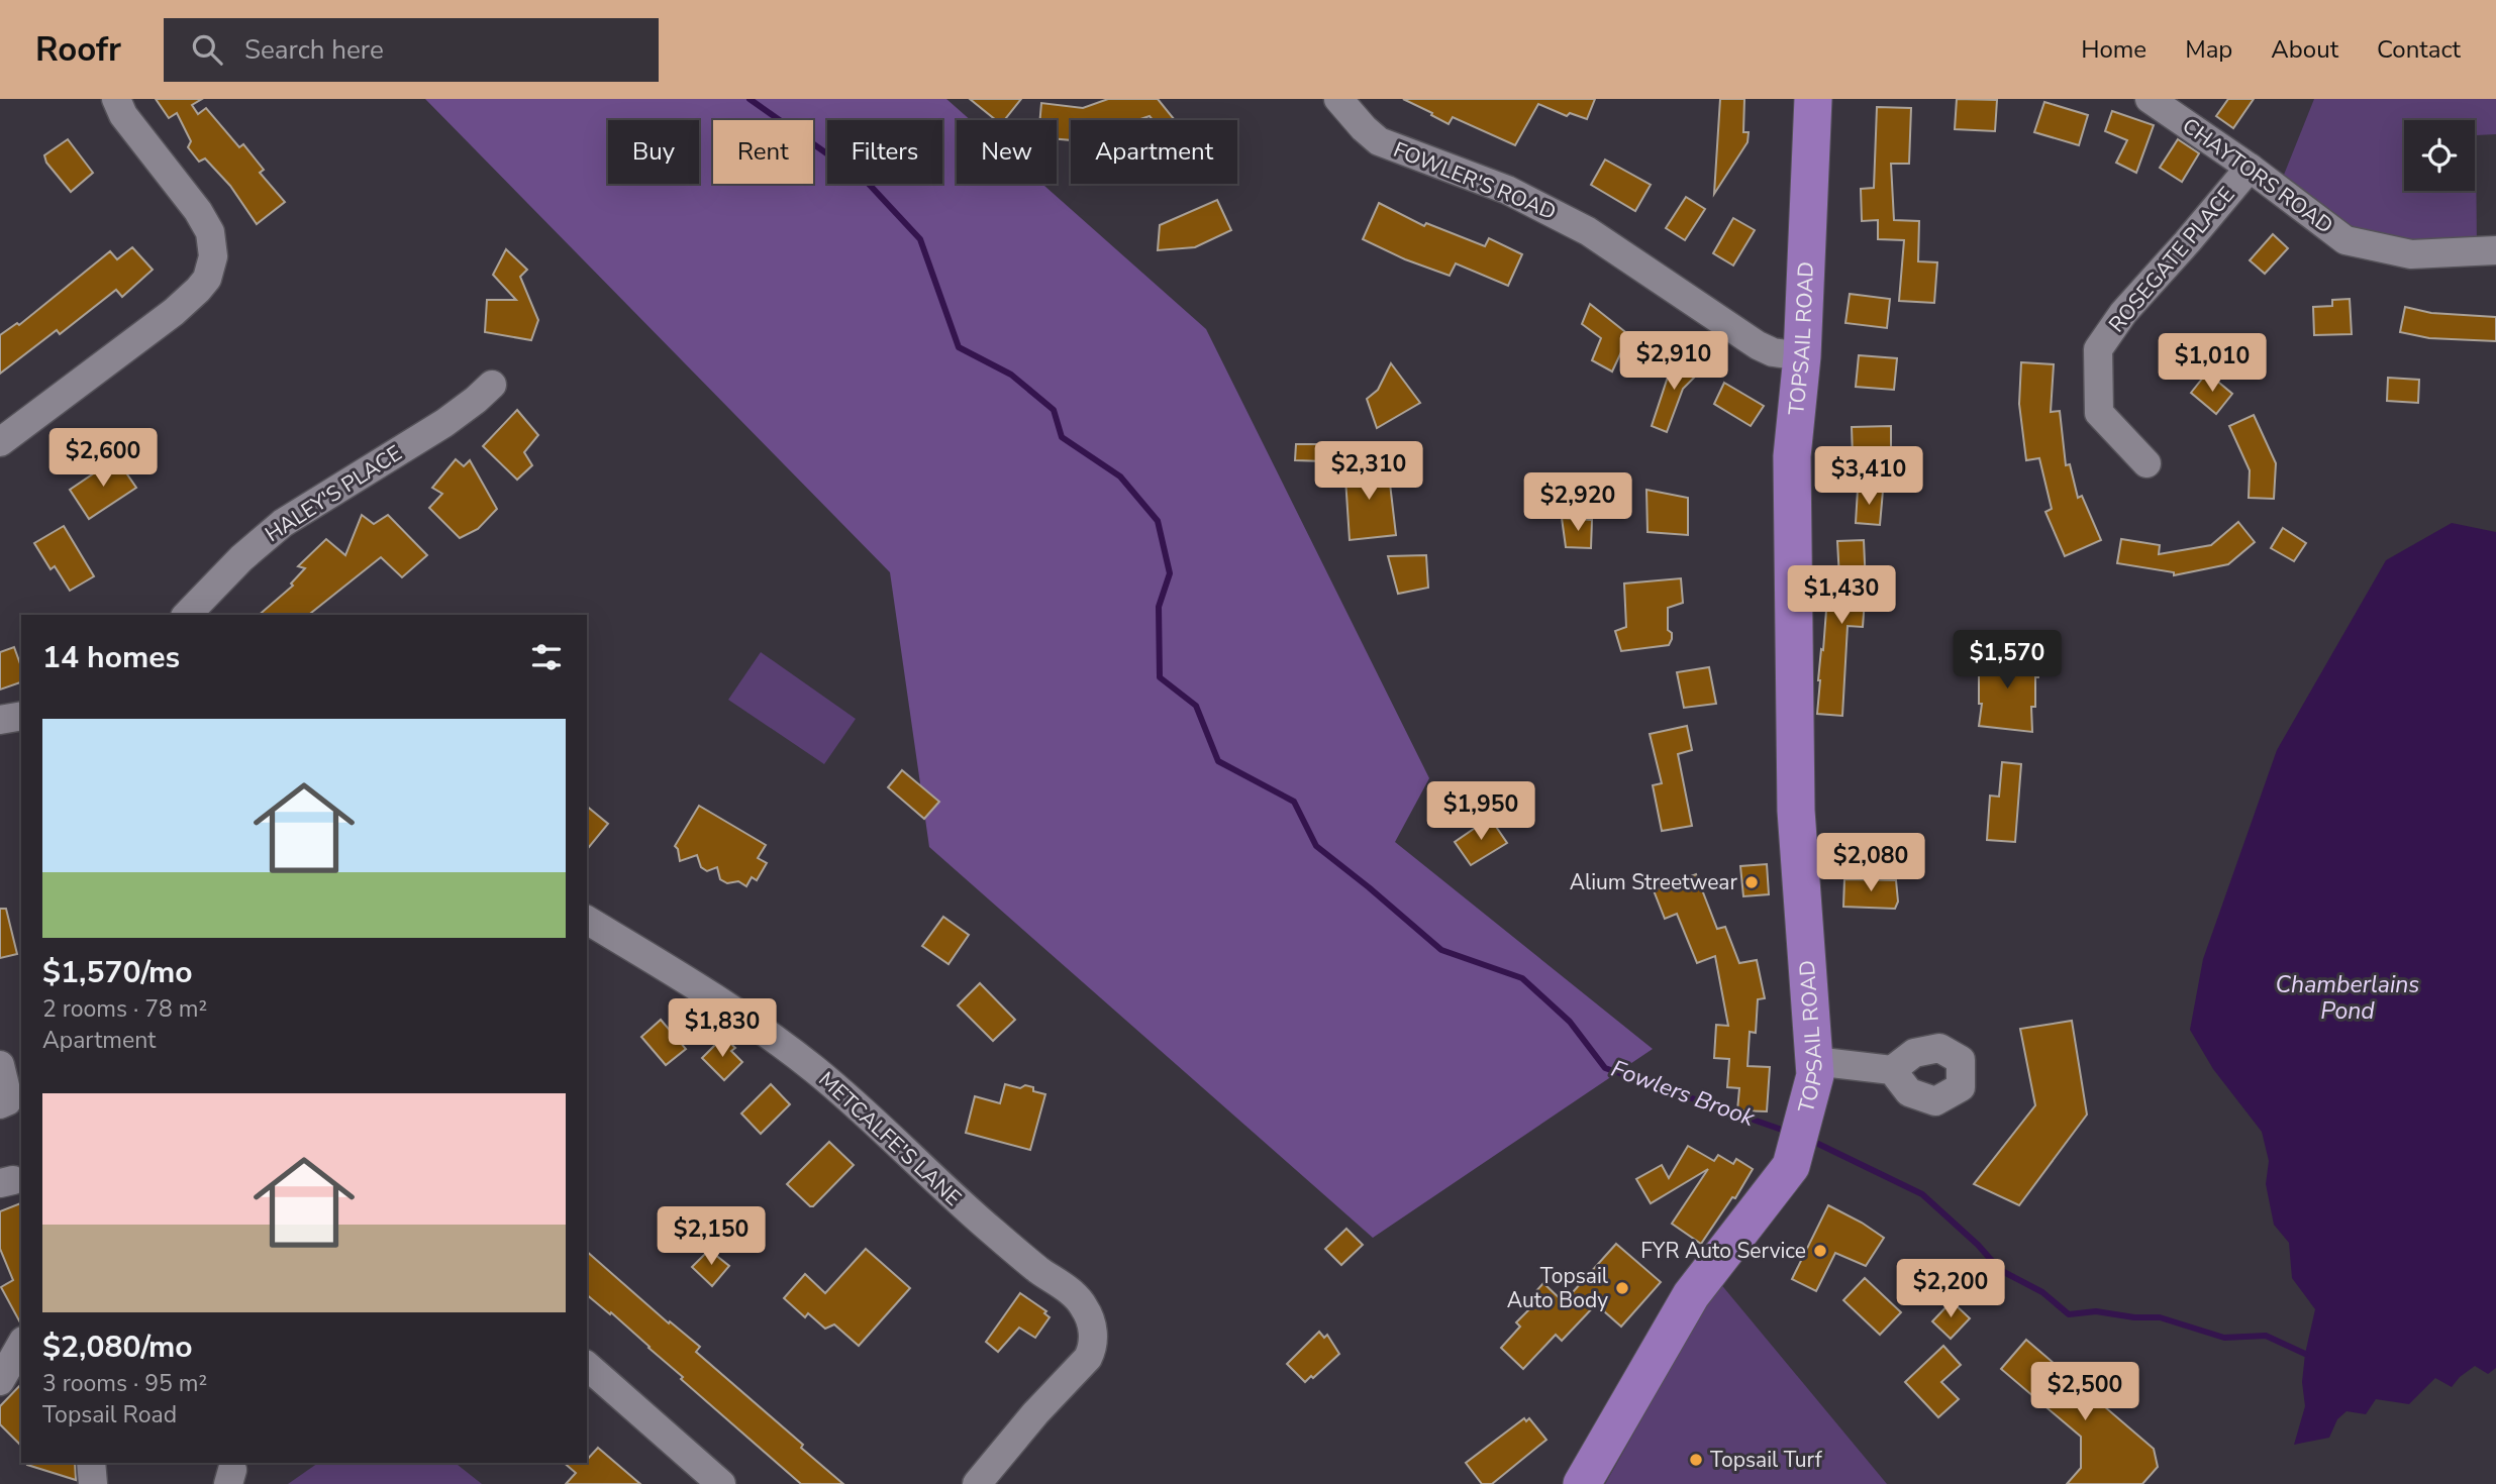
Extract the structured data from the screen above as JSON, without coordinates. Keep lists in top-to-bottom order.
{
  "streets": {
    "main road": ["TOPSAIL ROAD"],
    "street": [
      "CHAYTORS ROAD",
      "FOWLER'S ROAD",
      "ROSEGATE PLACE",
      "HALEY'S PLACE",
      "METCALFE'S LANE"
    ]
  },
  "crossings": [
    ["CHAYTORS ROAD", "ROSEGATE PLACE"],
    ["FOWLER'S ROAD", "TOPSAIL ROAD"]
  ],
  "water": ["Chamberlains Pond", "Fowlers Brook"],
  "places": [
    "Alium Streetwear",
    "FYR Auto Service",
    "Topsail Auto Body",
    "Topsail Turf"
  ],
  "page": {
    "header": "Roofr",
    "search": "Search here",
    "nav": [
      "Home",
      "Map",
      "About",
      "Contact"
    ],
    "chip": [
      "Buy",
      "Rent",
      "Filters",
      "New",
      "Apartment"
    ],
    "price": [
      "$2,910",
      "$1,010",
      "$2,600",
      "$2,310",
      "$3,410",
      "$2,920",
      "$1,430",
      "$1,570",
      "$1,950",
      "$2,080",
      "$1,830",
      "$2,150",
      "$2,200",
      "$2,500"
    ],
    "heading": "14 homes",
    "list": [
      {
        "name": "$1,570/mo",
        "note": "2 rooms · 78 m² · Apartment"
      },
      {
        "name": "$2,080/mo",
        "note": "3 rooms · 95 m² · Topsail Road"
      }
    ]
  }
}
